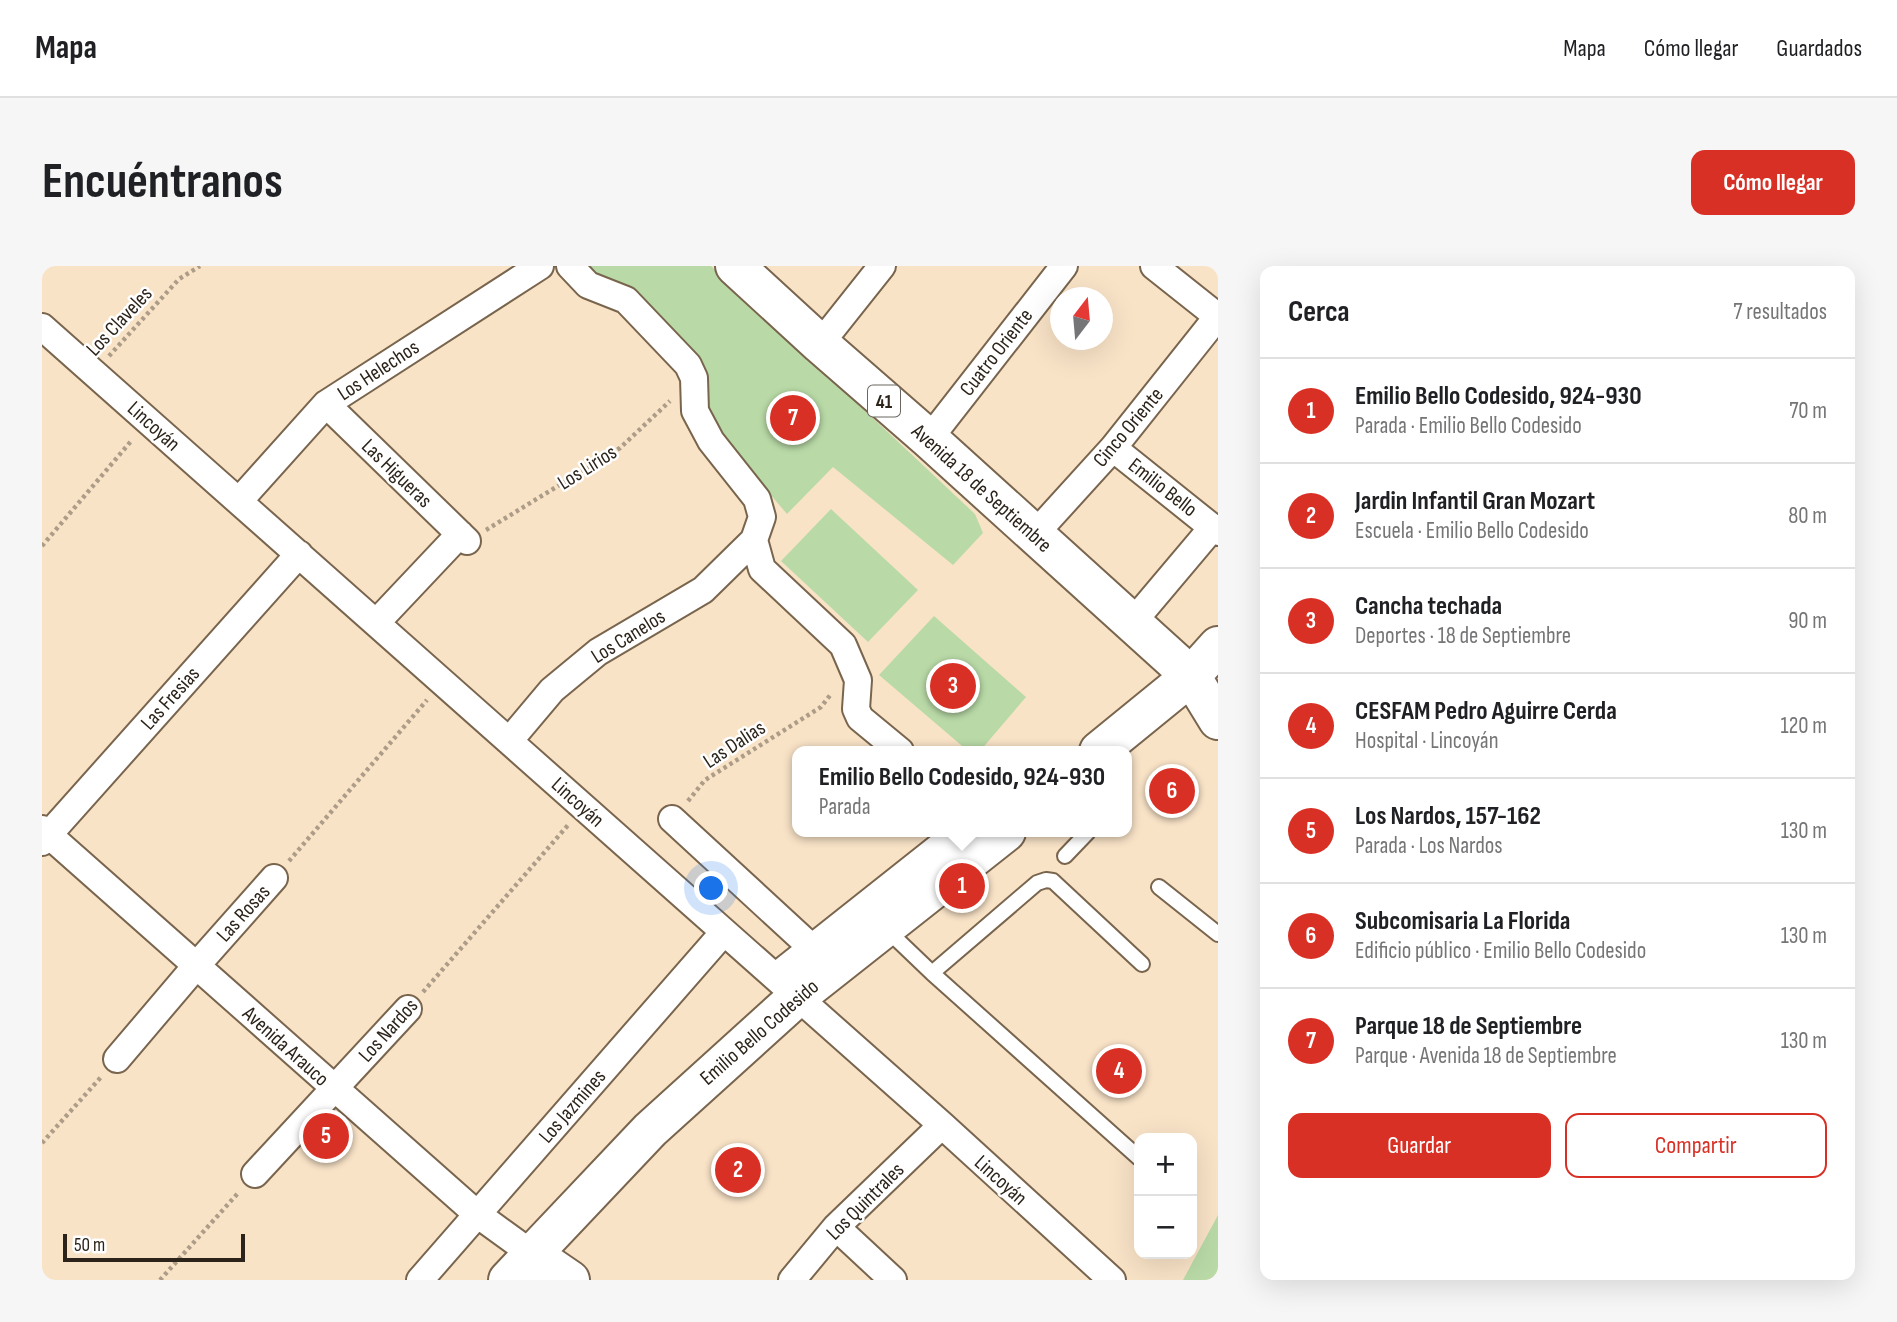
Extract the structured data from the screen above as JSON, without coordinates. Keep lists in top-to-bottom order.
{
  "streets": {
    "street": [
      "Cuatro Oriente",
      "Los Helechos",
      "41",
      "Lincoyán",
      "Cinco Oriente",
      "Las Higueras",
      "Emilio Bello",
      "Avenida 18 de Septiembre",
      "Los Canelos",
      "Las Fresias",
      "Las Rosas",
      "Los Nardos",
      "Emilio Bello Codesido",
      "Avenida Arauco",
      "Los Jazmines",
      "Los Quintrales"
    ],
    "path": ["Los Claveles", "Los Lirios", "Las Dalias"]
  },
  "crossings": [
    ["Los Claveles", "Lincoyán"],
    ["Cuatro Oriente", "Avenida 18 de Septiembre"],
    ["Los Helechos", "Lincoyán"],
    ["Los Helechos", "Las Higueras"],
    ["Lincoyán", "Los Canelos"],
    ["Lincoyán", "Las Fresias"],
    ["Lincoyán", "Las Rosas"],
    ["Lincoyán", "Los Nardos"],
    ["Lincoyán", "Emilio Bello Codesido"],
    ["Lincoyán", "Los Jazmines"],
    ["Lincoyán", "Los Quintrales"],
    ["Cinco Oriente", "Emilio Bello"],
    ["Cinco Oriente", "Avenida 18 de Septiembre"],
    ["Los Lirios", "Las Higueras"],
    ["Emilio Bello", "Avenida 18 de Septiembre"],
    ["Las Fresias", "Avenida Arauco"],
    ["Las Rosas", "Avenida Arauco"],
    ["Los Nardos", "Avenida Arauco"],
    ["Emilio Bello Codesido", "Avenida Arauco"],
    ["Avenida Arauco", "Los Jazmines"]
  ],
  "scale_bar": "50 m",
  "north": "top",
  "page": {
    "header": "Mapa",
    "nav": ["Mapa", "Cómo llegar", "Guardados"],
    "buttons": [
      "Cómo llegar",
      ["Guardar", "Compartir"]
    ],
    "title": "Encuéntranos",
    "heading": ["Cerca", "7 resultados"],
    "list": [
      {
        "mark": "1",
        "name": "Emilio Bello Codesido, 924-930",
        "note": "Parada · Emilio Bello Codesido",
        "value": "70 m"
      },
      {
        "mark": "2",
        "name": "Jardin Infantil Gran Mozart",
        "note": "Escuela · Emilio Bello Codesido",
        "value": "80 m"
      },
      {
        "mark": "3",
        "name": "Cancha techada",
        "note": "Deportes · 18 de Septiembre",
        "value": "90 m"
      },
      {
        "mark": "4",
        "name": "CESFAM Pedro Aguirre Cerda",
        "note": "Hospital · Lincoyán",
        "value": "120 m"
      },
      {
        "mark": "5",
        "name": "Los Nardos, 157-162",
        "note": "Parada · Los Nardos",
        "value": "130 m"
      },
      {
        "mark": "6",
        "name": "Subcomisaria La Florida",
        "note": "Edificio público · Emilio Bello Codesido",
        "value": "130 m"
      },
      {
        "mark": "7",
        "name": "Parque 18 de Septiembre",
        "note": "Parque · Avenida 18 de Septiembre",
        "value": "130 m"
      }
    ],
    "pins": [
      "7",
      "3",
      "6",
      "1",
      "4",
      "5",
      "2"
    ],
    "popup": ["Emilio Bello Codesido, 924-930", "Parada"],
    "map_buttons": ["+", "−"],
    "scale": "50 m"
  }
}
